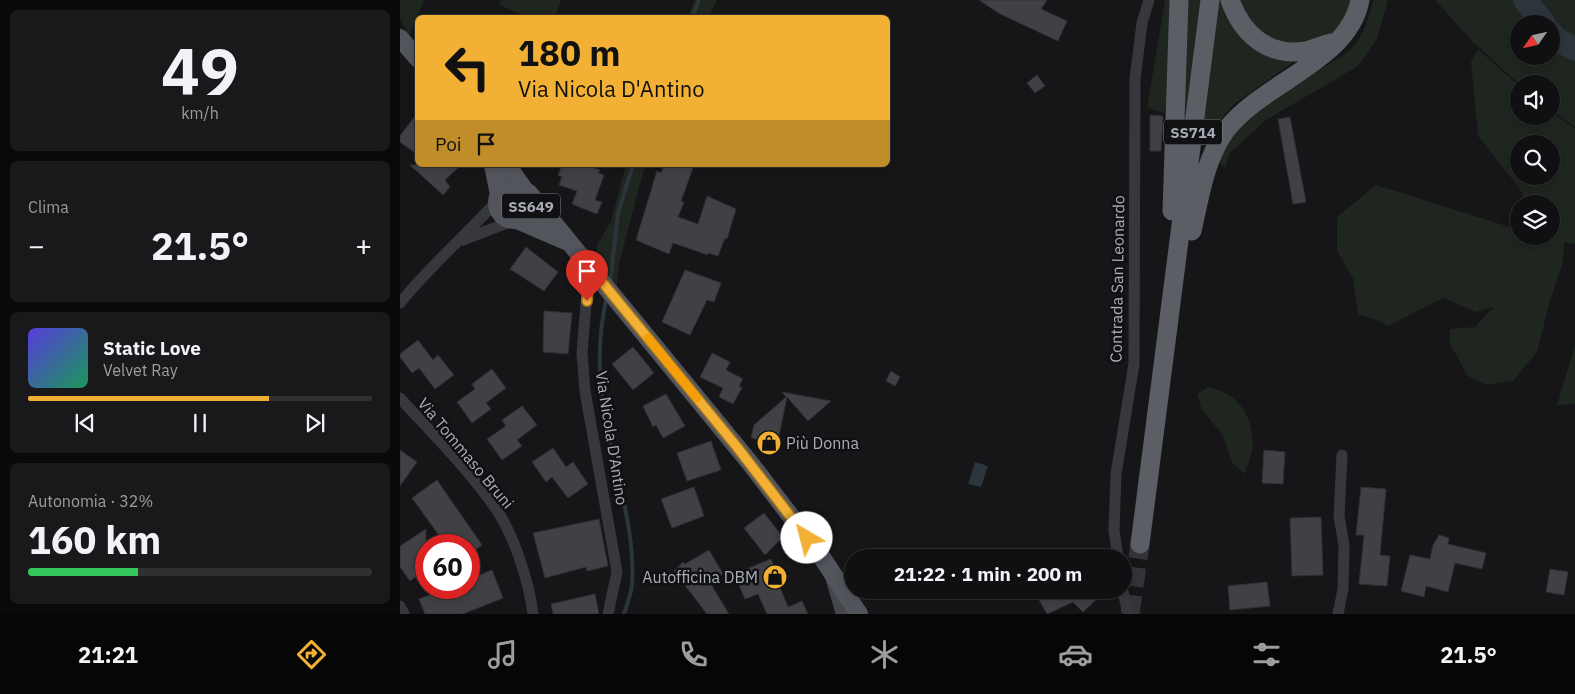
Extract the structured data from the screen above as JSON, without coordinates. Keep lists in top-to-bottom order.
{
  "streets": {
    "highway": ["SS714"],
    "main road": ["SS649"],
    "street": ["Contrada San Leonardo", "Via Nicola D'Antino", "Via Tommaso Bruni"]
  },
  "crossings": [
    ["SS649", "Via Nicola D'Antino"]
  ],
  "places": {
    "shop": ["Più Donna", "Autofficina DBM"]
  },
  "north": "bottom left",
  "page": {
    "tile": [
      ["49", "km/h"],
      "Clima",
      ["Autonomia · 32%", "160 km"]
    ],
    "turn": ["180 m", "Via Nicola D'Antino"],
    "then": "Poi",
    "heat": ["−", "21.5°", "+"],
    "song": ["Static Love", "Velvet Ray"],
    "limit": "60",
    "trip": "21:22 · 1 min · 200 m",
    "tabs": ["21:21", "21.5°"]
  }
}
